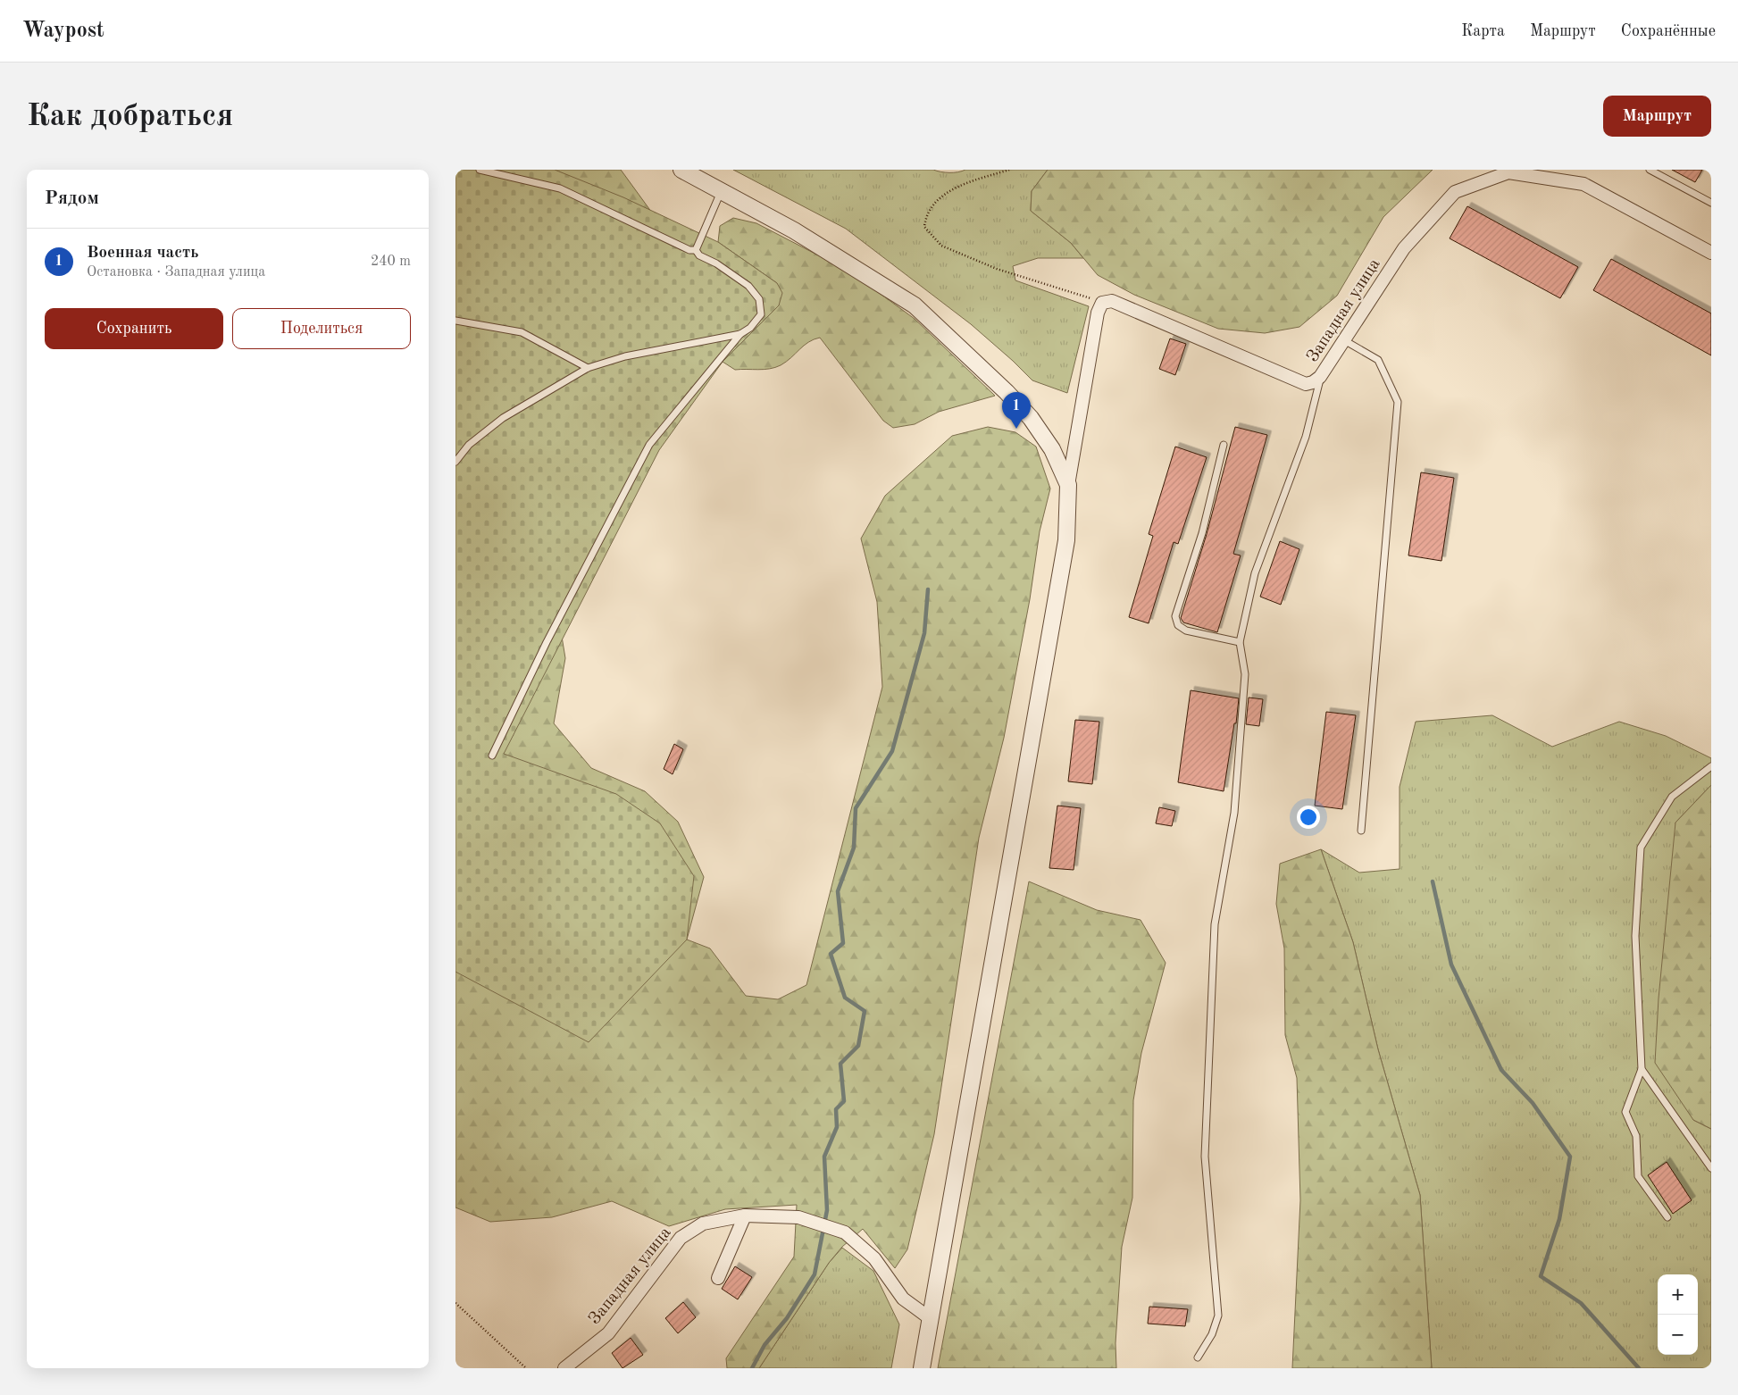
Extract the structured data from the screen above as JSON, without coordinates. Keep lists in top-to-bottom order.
{
  "streets": {
    "street": ["Западная улица"]
  },
  "page": {
    "header": "Waypost",
    "nav": ["Карта", "Маршрут", "Сохранённые"],
    "buttons": [
      "Маршрут",
      ["Сохранить", "Поделиться"]
    ],
    "title": "Как добраться",
    "heading": "Рядом",
    "list": [
      {
        "mark": "1",
        "name": "Военная часть",
        "note": "Остановка · Западная улица",
        "value": "240 m"
      }
    ],
    "pins": "1",
    "map_buttons": ["+", "−"]
  }
}
